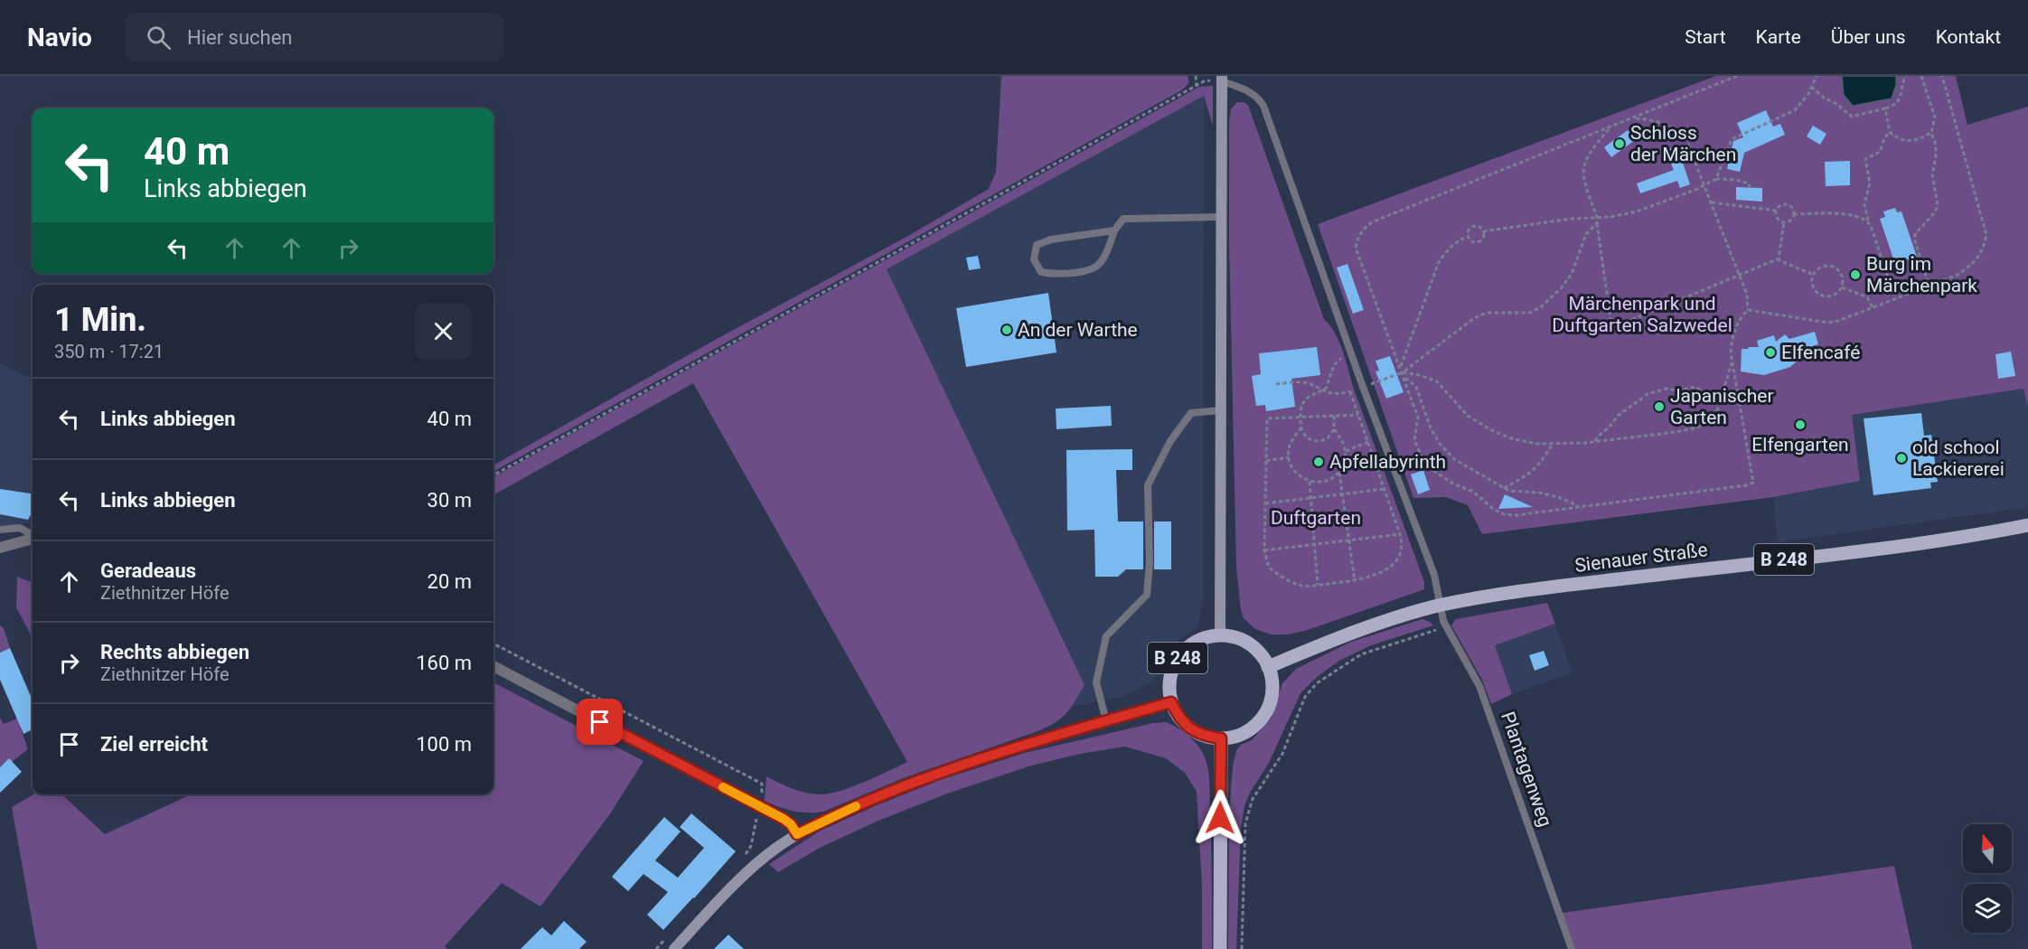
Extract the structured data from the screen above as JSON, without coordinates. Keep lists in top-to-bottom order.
{
  "streets": {
    "main road": ["Sienauer Straße", "B 248"],
    "lane": ["Plantagenweg"]
  },
  "crossings": [
    ["Sienauer Straße", "B 248"],
    ["Sienauer Straße", "Plantagenweg"]
  ],
  "parks": ["Märchenpark und Duftgarten Salzwedel", "Duftgarten"],
  "places": [
    "Schloss der Märchen",
    "Burg im Märchenpark",
    "An der Warthe",
    "Elfencafé",
    "Japanischer Garten",
    "Elfengarten",
    "old school Lackiererei",
    "Apfellabyrinth"
  ],
  "north": "top",
  "page": {
    "header": "Navio",
    "search": "Hier suchen",
    "nav": [
      "Start",
      "Karte",
      "Über uns",
      "Kontakt"
    ],
    "turn": ["40 m", "Links abbiegen"],
    "heading": ["1 Min.", "350 m · 17:21"],
    "list": [
      {
        "name": "Links abbiegen",
        "value": "40 m"
      },
      {
        "name": "Links abbiegen",
        "value": "30 m"
      },
      {
        "name": "Geradeaus",
        "note": "Ziethnitzer Höfe",
        "value": "20 m"
      },
      {
        "name": "Rechts abbiegen",
        "note": "Ziethnitzer Höfe",
        "value": "160 m"
      },
      {
        "name": "Ziel erreicht",
        "value": "100 m"
      }
    ]
  }
}
